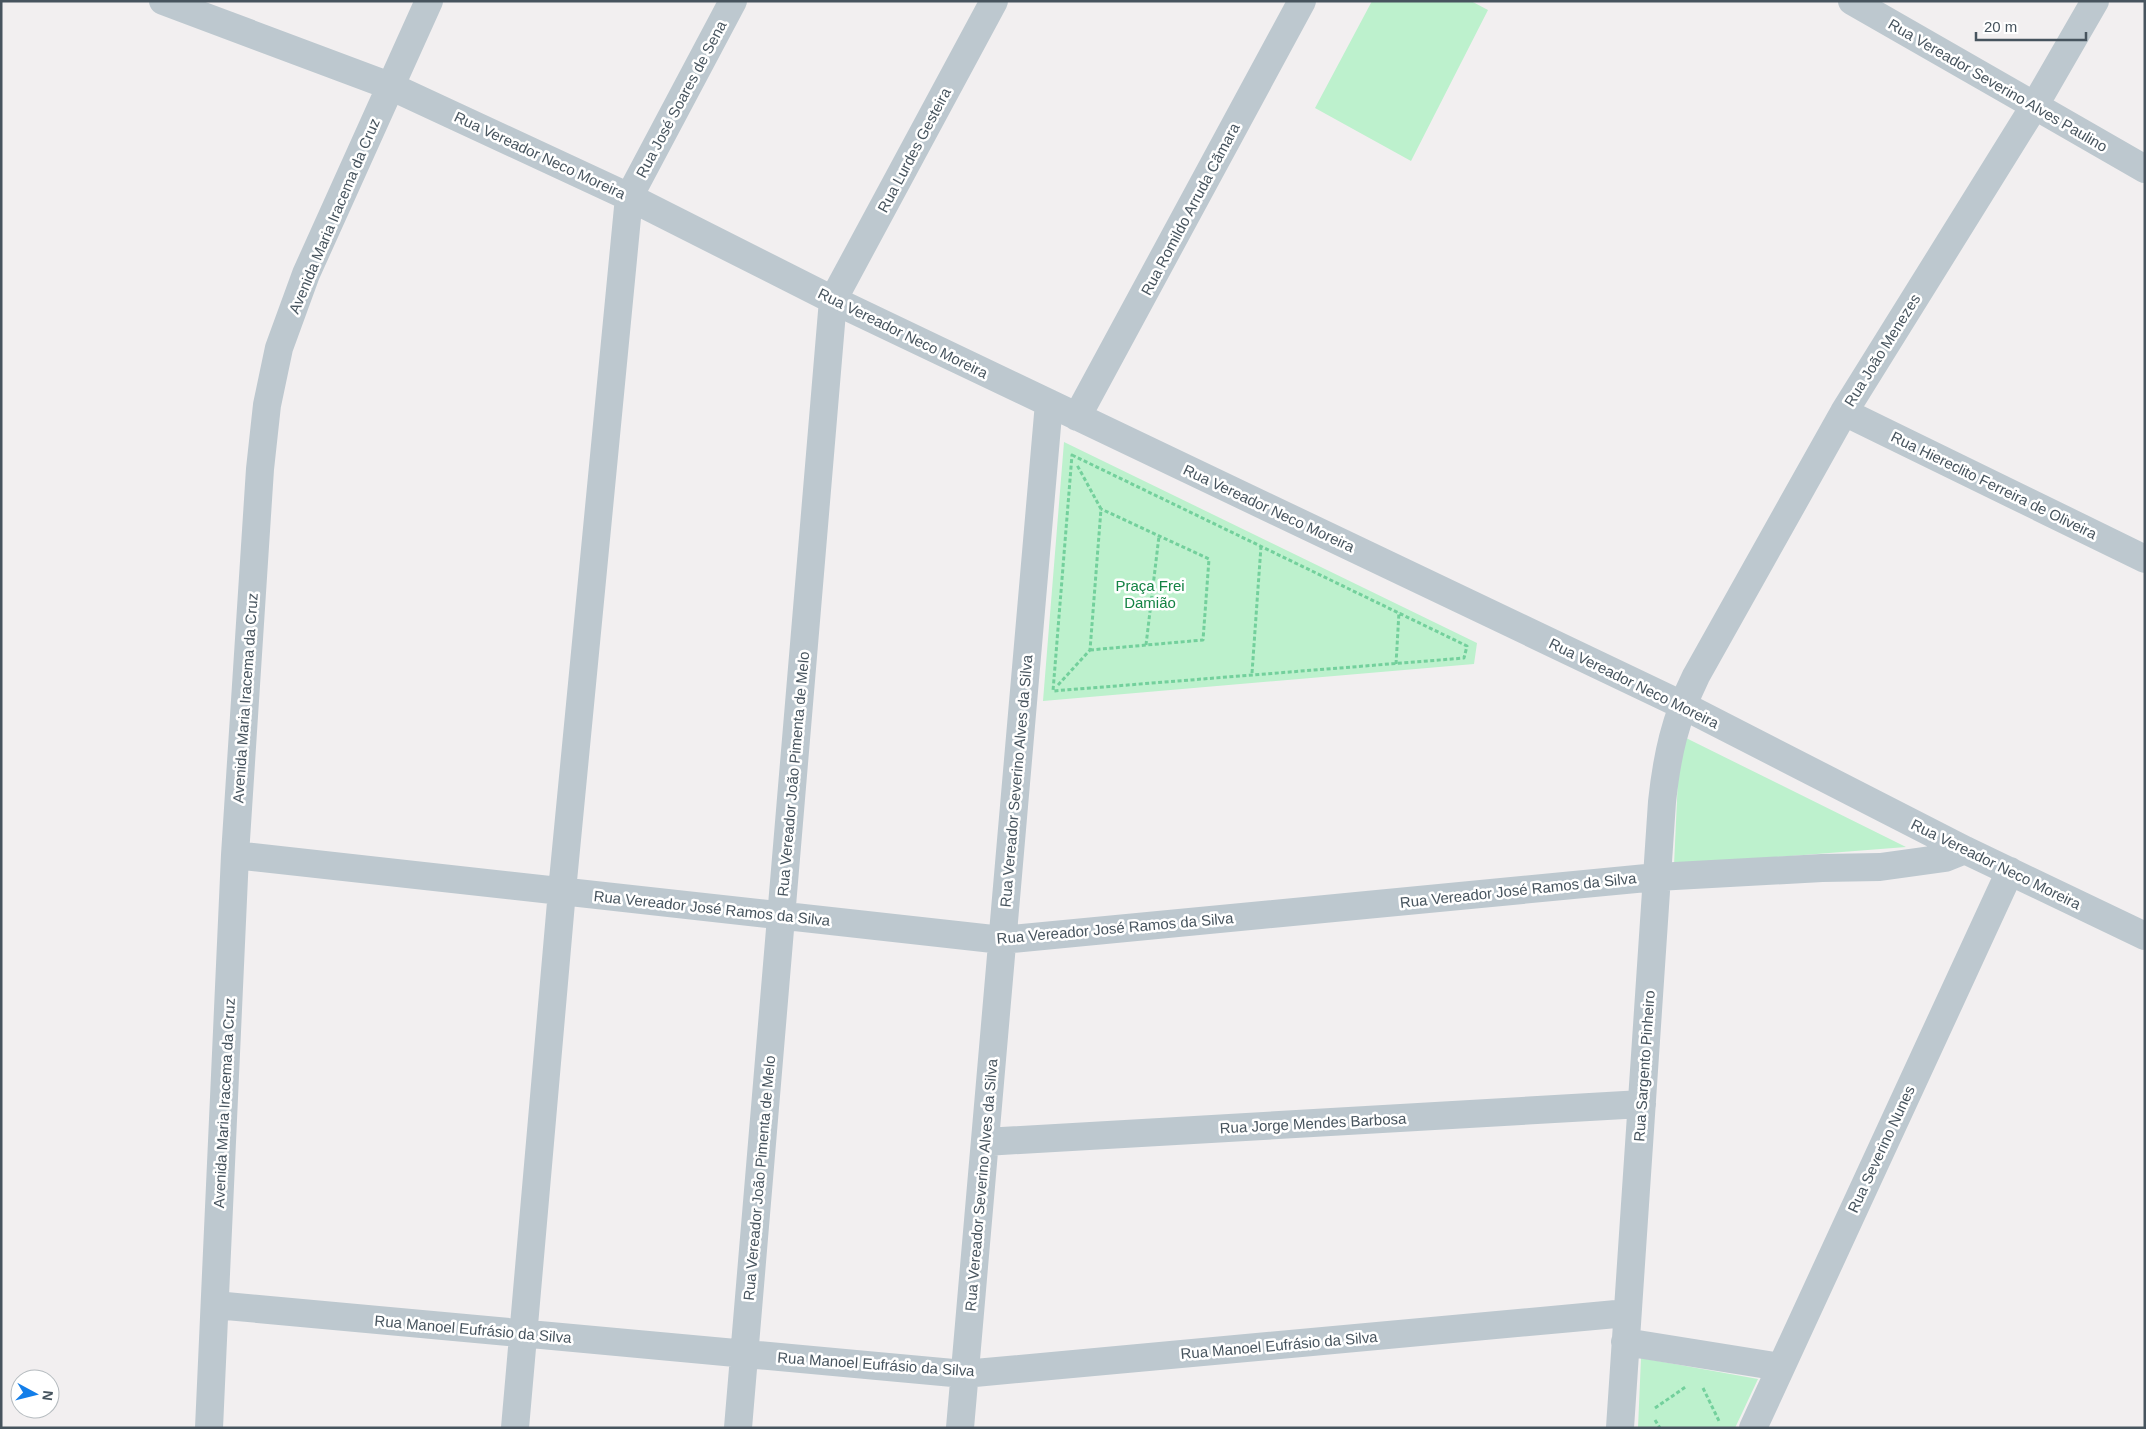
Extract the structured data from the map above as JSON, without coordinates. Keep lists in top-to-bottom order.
{
  "streets": {
    "street": [
      "Rua Vereador Severino Alves Paulino",
      "Rua José Soares de Sena",
      "Rua Lurdes Gesteira",
      "Rua Vereador Neco Moreira",
      "Rua Romildo Arruda Cãmara",
      "Avenida Maria Iracema da Cruz",
      "Rua João Menezes",
      "Rua Hiereclito Ferreira de Oliveira",
      "Rua Vereador João Pimenta de Melo",
      "Rua Vereador Severino Alves da Silva",
      "Rua Vereador José Ramos da Silva",
      "Rua Sargento Pinheiro",
      "Rua Jorge Mendes Barbosa",
      "Rua Severino Nunes",
      "Rua Manoel Eufrásio da Silva"
    ]
  },
  "crossings": [
    ["Rua Vereador Severino Alves Paulino", "Rua João Menezes"],
    ["Rua José Soares de Sena", "Rua Vereador Neco Moreira"],
    ["Rua Lurdes Gesteira", "Rua Vereador Neco Moreira"],
    ["Rua Lurdes Gesteira", "Rua Vereador João Pimenta de Melo"],
    ["Rua Vereador Neco Moreira", "Rua Romildo Arruda Cãmara"],
    ["Rua Vereador Neco Moreira", "Avenida Maria Iracema da Cruz"],
    ["Rua Vereador Neco Moreira", "Rua João Menezes"],
    ["Rua Vereador Neco Moreira", "Rua Vereador João Pimenta de Melo"],
    ["Rua Vereador Neco Moreira", "Rua Vereador Severino Alves da Silva"],
    ["Rua Vereador Neco Moreira", "Rua Vereador José Ramos da Silva"],
    ["Rua Vereador Neco Moreira", "Rua Sargento Pinheiro"],
    ["Rua Vereador Neco Moreira", "Rua Severino Nunes"],
    ["Avenida Maria Iracema da Cruz", "Rua Vereador José Ramos da Silva"],
    ["Avenida Maria Iracema da Cruz", "Rua Manoel Eufrásio da Silva"],
    ["Rua João Menezes", "Rua Hiereclito Ferreira de Oliveira"],
    ["Rua João Menezes", "Rua Sargento Pinheiro"],
    ["Rua Vereador João Pimenta de Melo", "Rua Vereador José Ramos da Silva"],
    ["Rua Vereador João Pimenta de Melo", "Rua Manoel Eufrásio da Silva"],
    ["Rua Vereador Severino Alves da Silva", "Rua Vereador José Ramos da Silva"],
    ["Rua Vereador Severino Alves da Silva", "Rua Jorge Mendes Barbosa"],
    ["Rua Vereador Severino Alves da Silva", "Rua Manoel Eufrásio da Silva"],
    ["Rua Vereador José Ramos da Silva", "Rua Sargento Pinheiro"],
    ["Rua Sargento Pinheiro", "Rua Jorge Mendes Barbosa"],
    ["Rua Sargento Pinheiro", "Rua Manoel Eufrásio da Silva"]
  ],
  "parks": ["Praça Frei Damião"],
  "scale_bar": "20 m",
  "north": "right"
}
